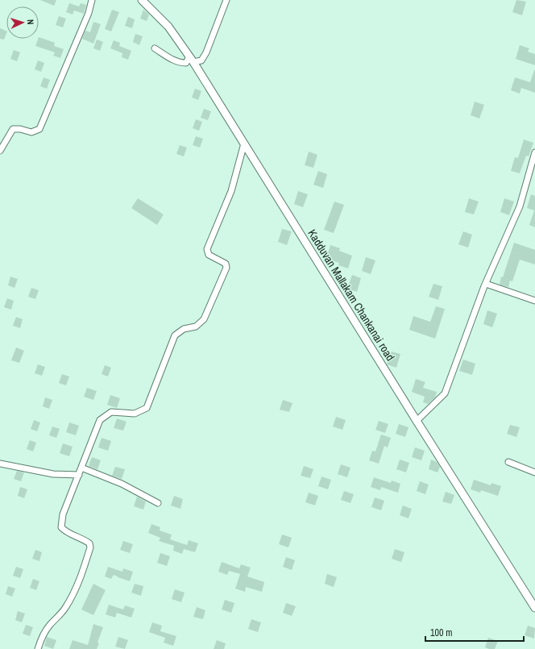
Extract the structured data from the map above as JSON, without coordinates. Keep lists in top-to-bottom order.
{
  "streets": {
    "main road": ["Kadduvan Mallakam Chankanai road"]
  },
  "scale_bar": "100 m",
  "north": "right"
}
